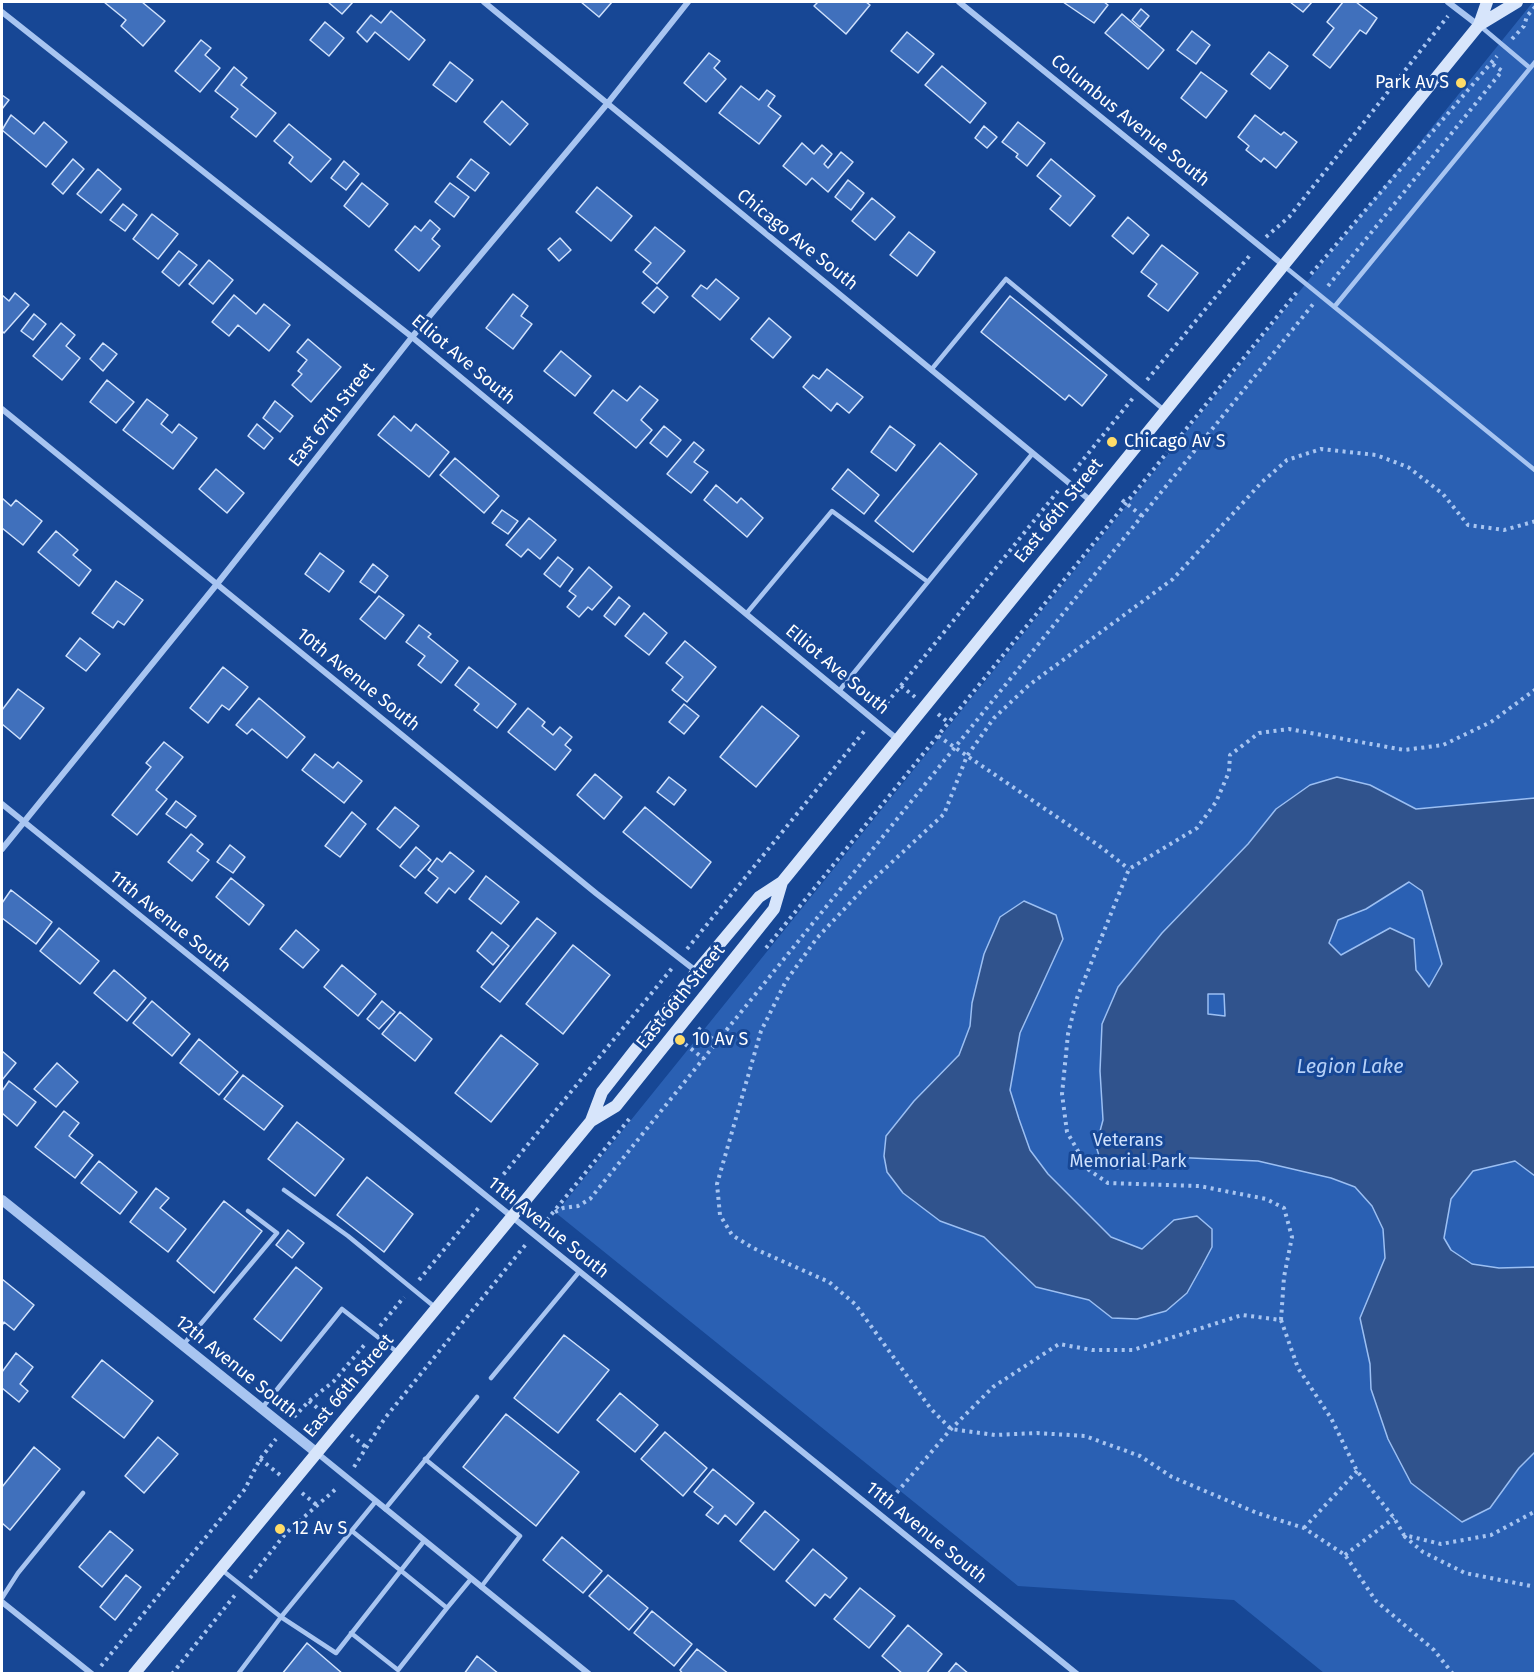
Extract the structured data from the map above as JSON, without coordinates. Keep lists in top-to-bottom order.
{
  "streets": {
    "main road": ["East 66th Street"],
    "street": [
      "Columbus Avenue South",
      "Chicago Ave South",
      "Elliot Ave South",
      "East 67th Street",
      "10th Avenue South",
      "11th Avenue South",
      "12th Avenue South"
    ]
  },
  "crossings": [
    ["Columbus Avenue South", "East 66th Street"],
    ["Chicago Ave South", "East 67th Street"],
    ["Chicago Ave South", "East 66th Street"],
    ["Elliot Ave South", "East 67th Street"],
    ["Elliot Ave South", "East 66th Street"],
    ["East 67th Street", "10th Avenue South"],
    ["East 67th Street", "11th Avenue South"],
    ["East 66th Street", "10th Avenue South"],
    ["East 66th Street", "11th Avenue South"],
    ["East 66th Street", "12th Avenue South"]
  ],
  "water": ["Legion Lake"],
  "parks": ["Veterans Memorial Park"],
  "places": [
    "Park Av S",
    "Chicago Av S",
    "10 Av S",
    "12 Av S"
  ]
}
